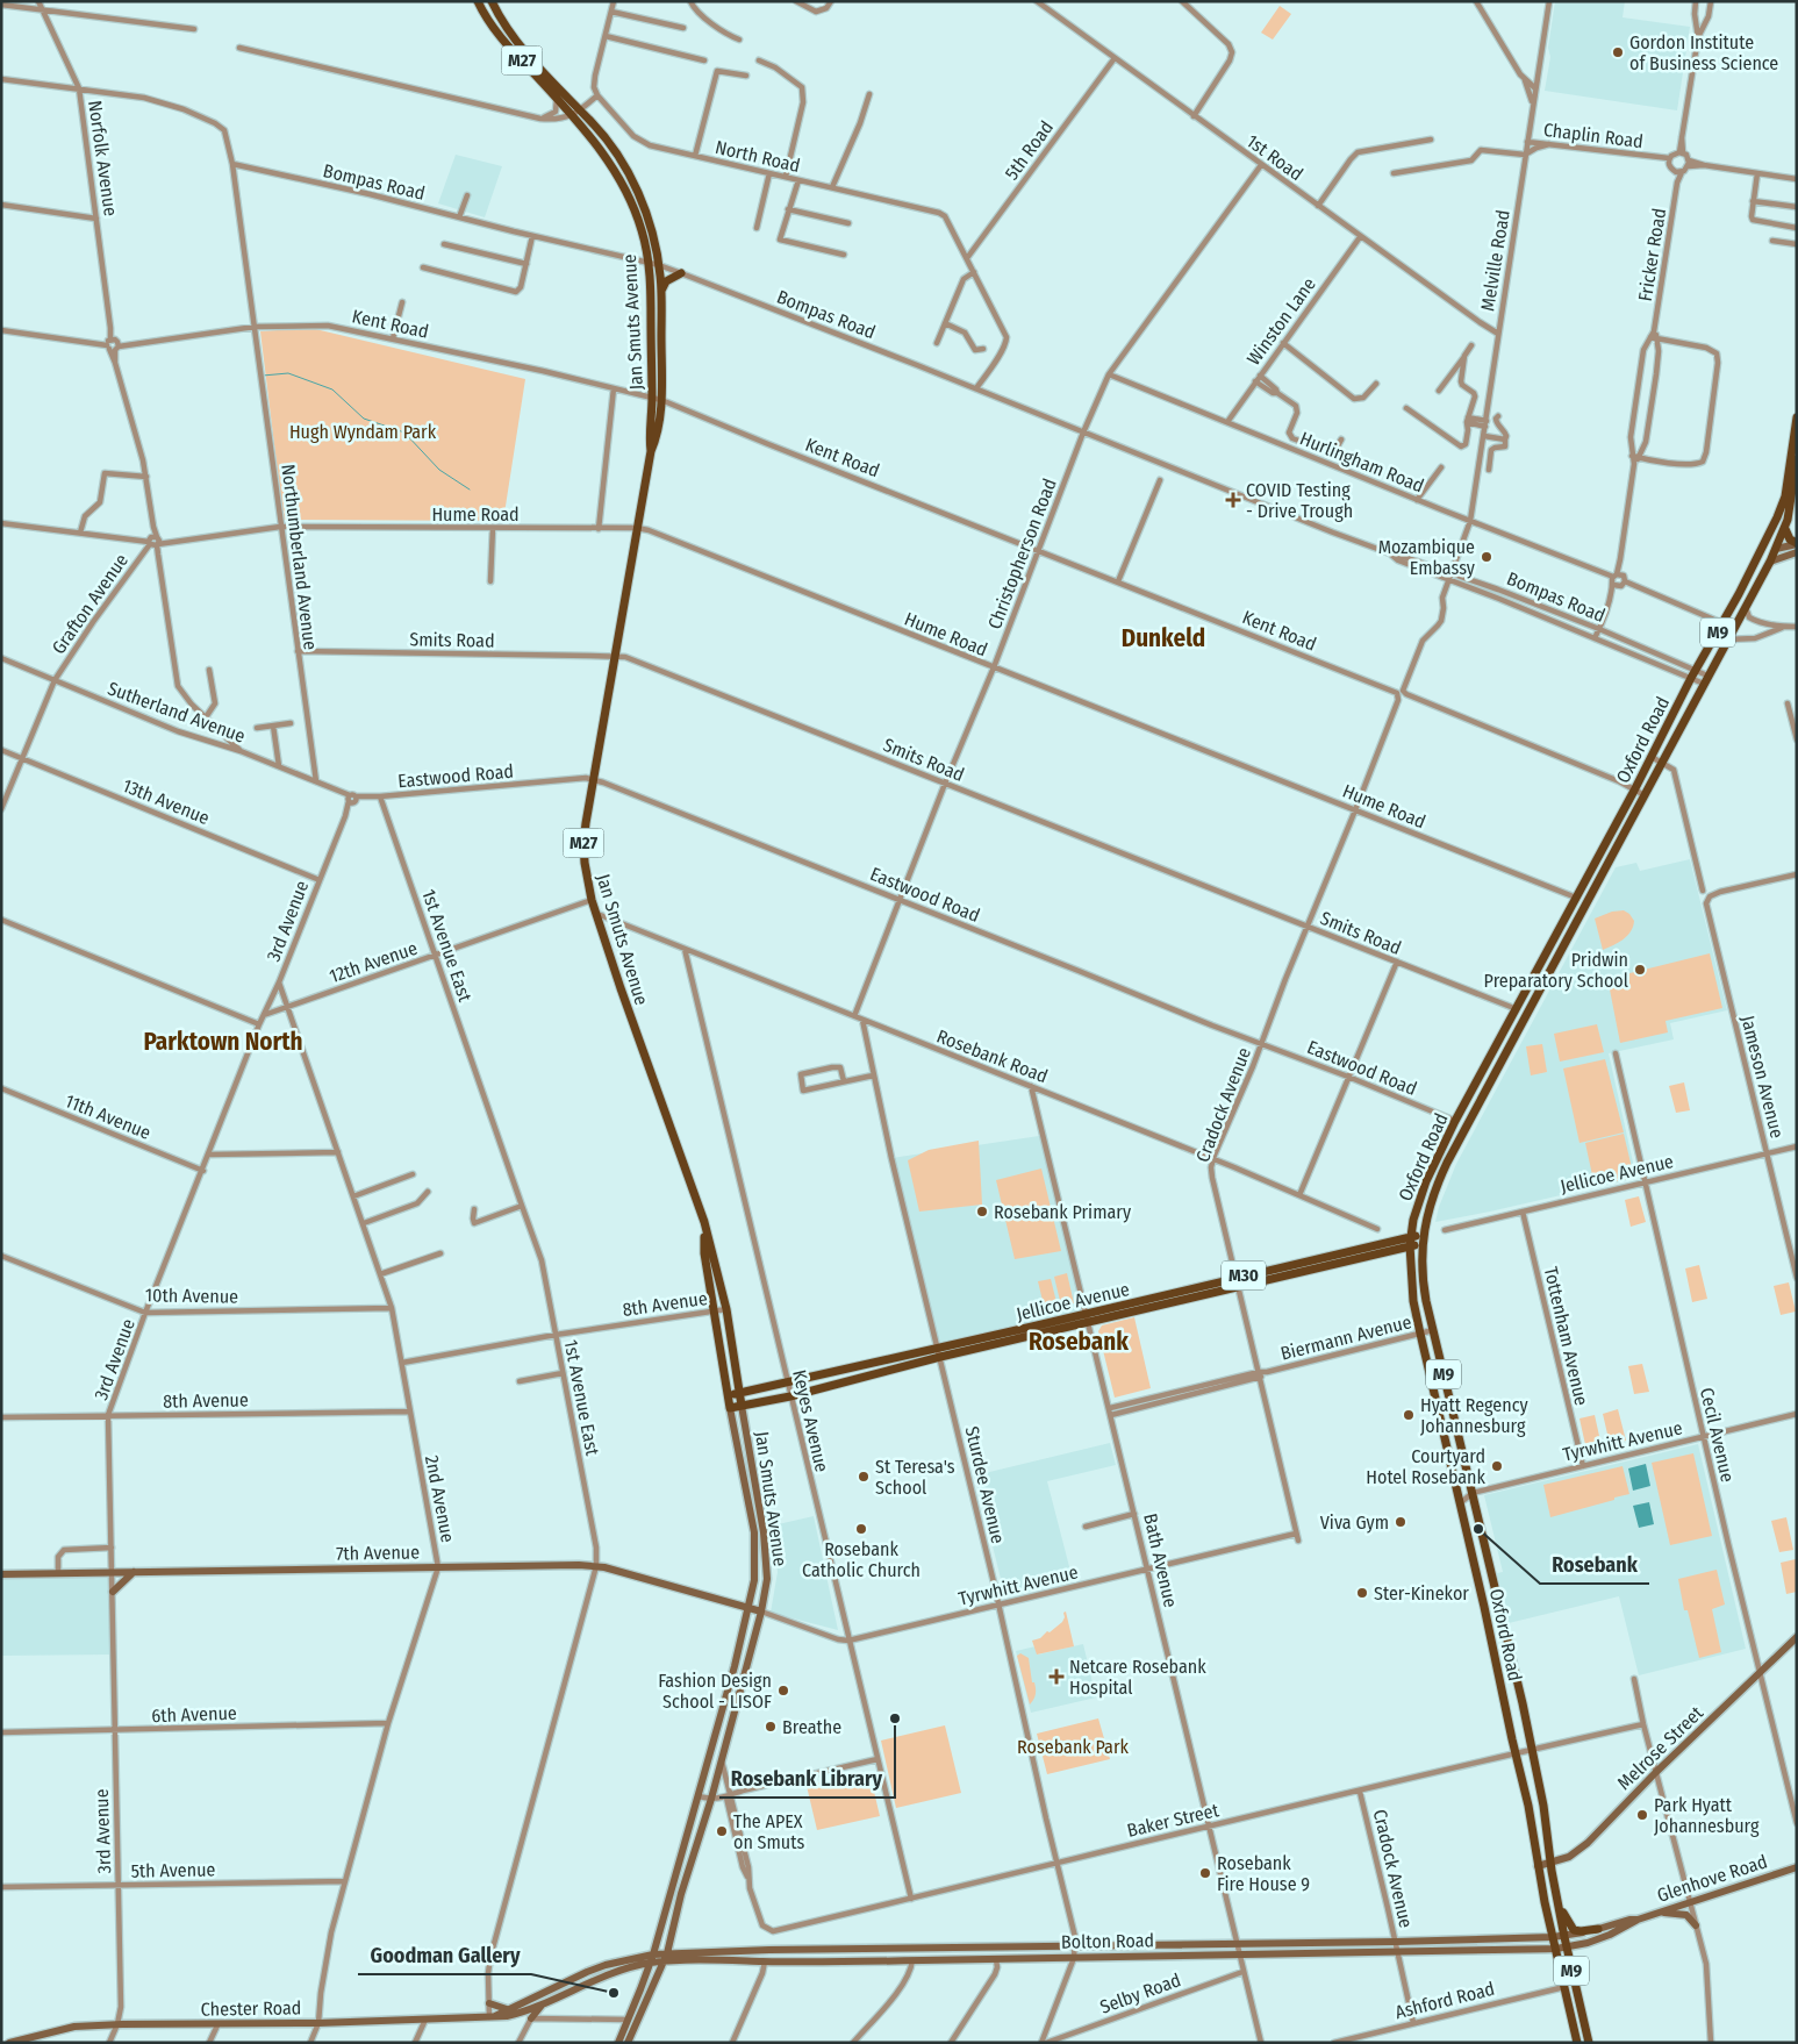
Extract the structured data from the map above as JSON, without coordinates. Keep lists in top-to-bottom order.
{
  "streets": {
    "main road": [
      "M27",
      "Jan Smuts Avenue",
      "M9",
      "Oxford Road",
      "Jellicoe Avenue",
      "M30",
      "Tyrwhitt Avenue",
      "7th Avenue",
      "Melrose Street",
      "Glenhove Road",
      "Bolton Road",
      "Chester Road"
    ],
    "street": [
      "Chaplin Road",
      "5th Road",
      "North Road",
      "1st Road",
      "Norfolk Avenue",
      "Bompas Road",
      "Fricker Road",
      "Melville Road",
      "Winston Lane",
      "Kent Road",
      "Hurlingham Road",
      "Hume Road",
      "Christopherson Road",
      "Northumberland Avenue",
      "Grafton Avenue",
      "Smits Road",
      "Sutherland Avenue",
      "Eastwood Road",
      "13th Avenue",
      "3rd Avenue",
      "1st Avenue East",
      "12th Avenue",
      "Rosebank Road",
      "Jameson Avenue",
      "Cradock Avenue",
      "11th Avenue",
      "10th Avenue",
      "8th Avenue",
      "Tottenham Avenue",
      "Biermann Avenue",
      "Keyes Avenue",
      "Cecil Avenue",
      "Sturdee Avenue",
      "2nd Avenue",
      "Bath Avenue",
      "6th Avenue",
      "Baker Street",
      "5th Avenue",
      "Selby Road",
      "Ashford Road"
    ]
  },
  "crossings": [
    ["Chaplin Road", "Melville Road"],
    ["5th Road", "North Road"],
    ["5th Road", "1st Road"],
    ["North Road", "Bompas Road"],
    ["1st Road", "Melville Road"],
    ["1st Road", "Winston Lane"],
    ["1st Road", "Christopherson Road"],
    ["Norfolk Avenue", "Kent Road"],
    ["Norfolk Avenue", "Hume Road"],
    ["Norfolk Avenue", "Northumberland Avenue"],
    ["Norfolk Avenue", "Grafton Avenue"],
    ["Bompas Road", "Fricker Road"],
    ["Bompas Road", "Jan Smuts Avenue"],
    ["Bompas Road", "Christopherson Road"],
    ["Bompas Road", "Northumberland Avenue"],
    ["Bompas Road", "Oxford Road"],
    ["Bompas Road", "Cradock Avenue"],
    ["Fricker Road", "Hurlingham Road"],
    ["Melville Road", "Hurlingham Road"],
    ["Melville Road", "Cradock Avenue"],
    ["Winston Lane", "Hurlingham Road"],
    ["Jan Smuts Avenue", "Kent Road"],
    ["Jan Smuts Avenue", "Hume Road"],
    ["Jan Smuts Avenue", "Smits Road"],
    ["Jan Smuts Avenue", "Eastwood Road"],
    ["Jan Smuts Avenue", "12th Avenue"],
    ["Jan Smuts Avenue", "Rosebank Road"],
    ["Jan Smuts Avenue", "Jellicoe Avenue"],
    ["Jan Smuts Avenue", "8th Avenue"],
    ["Jan Smuts Avenue", "Tyrwhitt Avenue"],
    ["Jan Smuts Avenue", "7th Avenue"],
    ["Jan Smuts Avenue", "Baker Street"],
    ["Jan Smuts Avenue", "Bolton Road"],
    ["Jan Smuts Avenue", "Chester Road"],
    ["Kent Road", "Christopherson Road"],
    ["Kent Road", "Northumberland Avenue"],
    ["Kent Road", "Oxford Road"],
    ["Kent Road", "Cradock Avenue"],
    ["Hurlingham Road", "Christopherson Road"],
    ["Hurlingham Road", "Oxford Road"],
    ["Hurlingham Road", "Cradock Avenue"],
    ["Hume Road", "Christopherson Road"],
    ["Hume Road", "Northumberland Avenue"],
    ["Hume Road", "Grafton Avenue"],
    ["Hume Road", "Oxford Road"],
    ["Hume Road", "Cradock Avenue"],
    ["Christopherson Road", "Smits Road"],
    ["Christopherson Road", "Eastwood Road"],
    ["Christopherson Road", "Rosebank Road"],
    ["Northumberland Avenue", "Smits Road"],
    ["Northumberland Avenue", "Sutherland Avenue"],
    ["Grafton Avenue", "Sutherland Avenue"],
    ["Grafton Avenue", "13th Avenue"],
    ["Smits Road", "Oxford Road"],
    ["Smits Road", "Cradock Avenue"],
    ["Sutherland Avenue", "Eastwood Road"],
    ["Sutherland Avenue", "3rd Avenue"],
    ["Oxford Road", "Eastwood Road"],
    ["Oxford Road", "Jellicoe Avenue"],
    ["Oxford Road", "Biermann Avenue"],
    ["Oxford Road", "Tyrwhitt Avenue"],
    ["Oxford Road", "Melrose Street"],
    ["Oxford Road", "Baker Street"],
    ["Oxford Road", "Glenhove Road"],
    ["Oxford Road", "Bolton Road"],
    ["Oxford Road", "Ashford Road"],
    ["Eastwood Road", "3rd Avenue"],
    ["Eastwood Road", "1st Avenue East"],
    ["Eastwood Road", "Cradock Avenue"],
    ["13th Avenue", "3rd Avenue"],
    ["3rd Avenue", "12th Avenue"],
    ["3rd Avenue", "11th Avenue"],
    ["3rd Avenue", "10th Avenue"],
    ["3rd Avenue", "8th Avenue"],
    ["3rd Avenue", "2nd Avenue"],
    ["3rd Avenue", "7th Avenue"],
    ["3rd Avenue", "6th Avenue"],
    ["3rd Avenue", "5th Avenue"],
    ["3rd Avenue", "Chester Road"],
    ["1st Avenue East", "12th Avenue"],
    ["1st Avenue East", "8th Avenue"],
    ["1st Avenue East", "7th Avenue"],
    ["1st Avenue East", "Chester Road"],
    ["12th Avenue", "2nd Avenue"],
    ["Rosebank Road", "Cradock Avenue"],
    ["Rosebank Road", "Keyes Avenue"],
    ["Rosebank Road", "Sturdee Avenue"],
    ["Rosebank Road", "Bath Avenue"],
    ["Jameson Avenue", "Jellicoe Avenue"],
    ["Cradock Avenue", "Jellicoe Avenue"],
    ["Cradock Avenue", "Biermann Avenue"],
    ["Cradock Avenue", "Tyrwhitt Avenue"],
    ["Cradock Avenue", "Baker Street"],
    ["Cradock Avenue", "Bolton Road"],
    ["Cradock Avenue", "Ashford Road"],
    ["Jellicoe Avenue", "Tottenham Avenue"],
    ["Jellicoe Avenue", "Keyes Avenue"],
    ["Jellicoe Avenue", "Cecil Avenue"],
    ["Jellicoe Avenue", "Sturdee Avenue"],
    ["Jellicoe Avenue", "Bath Avenue"],
    ["10th Avenue", "2nd Avenue"],
    ["8th Avenue", "2nd Avenue"],
    ["Tottenham Avenue", "Tyrwhitt Avenue"],
    ["Biermann Avenue", "Bath Avenue"],
    ["Keyes Avenue", "Tyrwhitt Avenue"],
    ["Keyes Avenue", "Baker Street"],
    ["Cecil Avenue", "Tyrwhitt Avenue"],
    ["Cecil Avenue", "Melrose Street"],
    ["Tyrwhitt Avenue", "Sturdee Avenue"],
    ["Tyrwhitt Avenue", "7th Avenue"],
    ["Tyrwhitt Avenue", "Bath Avenue"],
    ["Sturdee Avenue", "Baker Street"],
    ["Sturdee Avenue", "Bolton Road"],
    ["2nd Avenue", "7th Avenue"],
    ["2nd Avenue", "6th Avenue"],
    ["2nd Avenue", "5th Avenue"],
    ["2nd Avenue", "Chester Road"],
    ["Bath Avenue", "Baker Street"],
    ["Bath Avenue", "Bolton Road"],
    ["Bath Avenue", "Selby Road"],
    ["Glenhove Road", "Bolton Road"],
    ["Bolton Road", "Chester Road"]
  ],
  "districts": ["Dunkeld", "Parktown North", "Rosebank"],
  "parks": ["Hugh Wyndam Park", "Rosebank Park"],
  "places": {
    "other": [
      "Gordon Institute of Business Science",
      "Mozambique Embassy",
      "Pridwin Preparatory School",
      "Rosebank Primary",
      "Hyatt Regency Johannesburg",
      "Courtyard Hotel Rosebank",
      "St Teresa's School",
      "Viva Gym",
      "Rosebank Catholic Church",
      "Rosebank",
      "Ster-Kinekor",
      "Fashion Design School - LISOF",
      "Rosebank Library",
      "Breathe",
      "Park Hyatt Johannesburg",
      "The APEX on Smuts",
      "Rosebank Fire House 9",
      "Goodman Gallery"
    ],
    "health": ["COVID Testing - Drive Trough", "Netcare Rosebank Hospital"]
  }
}
